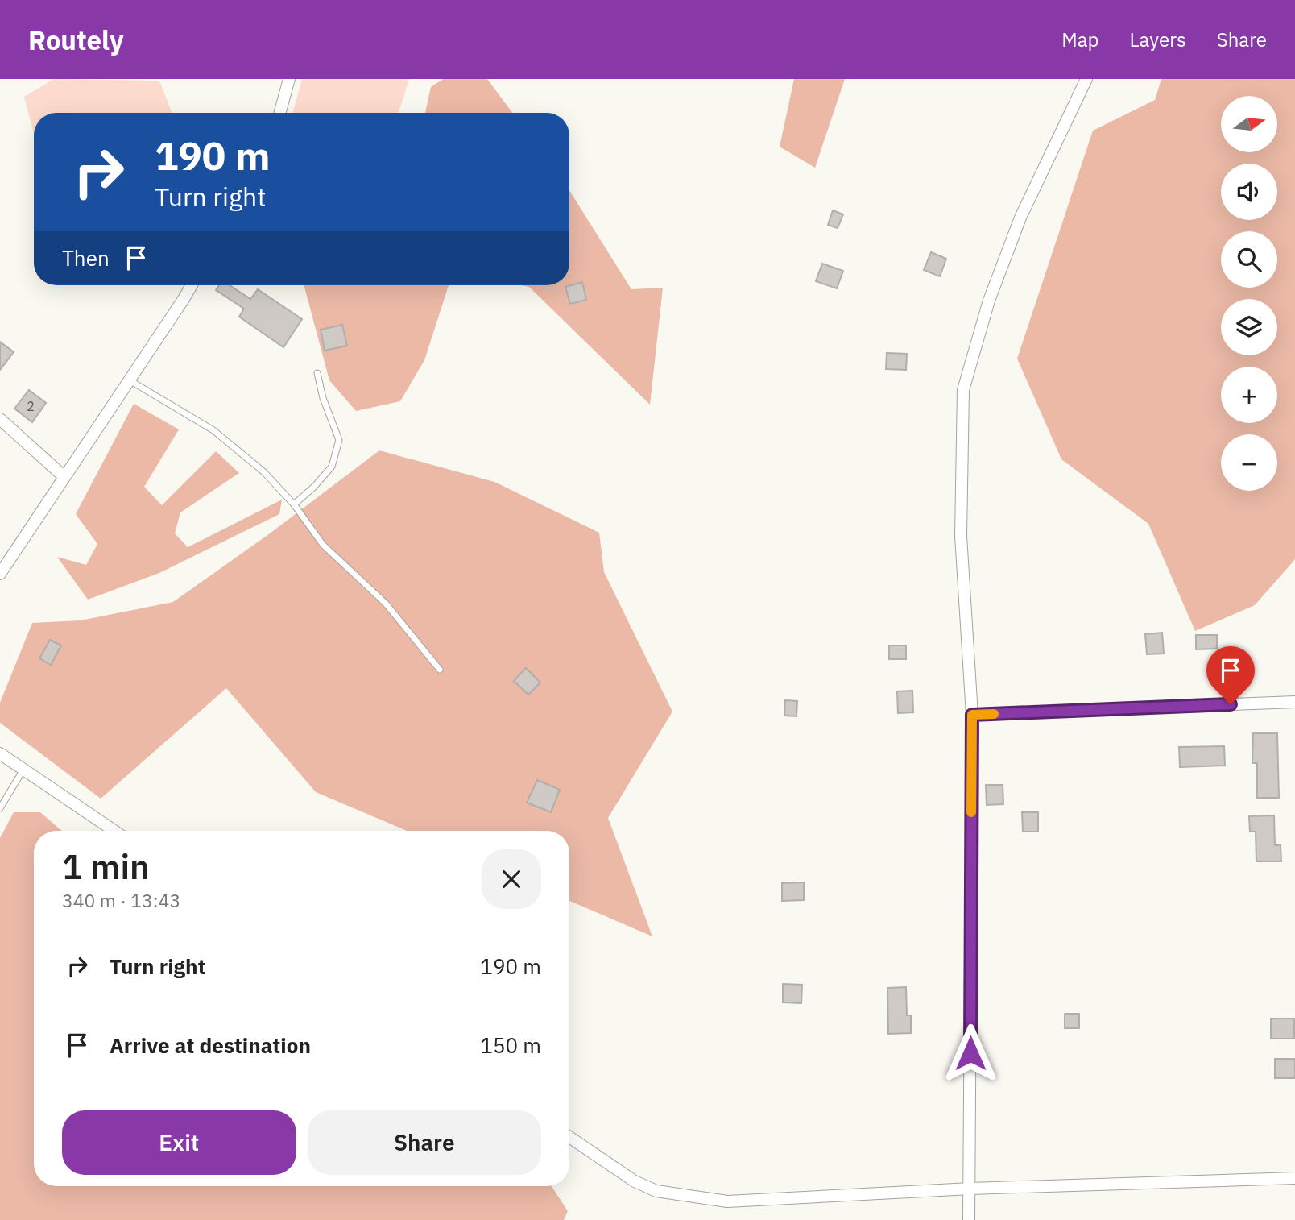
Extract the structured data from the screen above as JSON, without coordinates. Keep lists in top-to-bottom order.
{
  "house_numbers": ["2"],
  "north": "right",
  "page": {
    "header": "Routely",
    "nav": ["Map", "Layers", "Share"],
    "map_buttons": ["+", "−"],
    "turn": ["190 m", "Turn right"],
    "then": "Then",
    "heading": ["1 min", "340 m · 13:43"],
    "list": [
      {
        "name": "Turn right",
        "value": "190 m"
      },
      {
        "name": "Arrive at destination",
        "value": "150 m"
      }
    ],
    "buttons": ["Exit", "Share"]
  }
}
